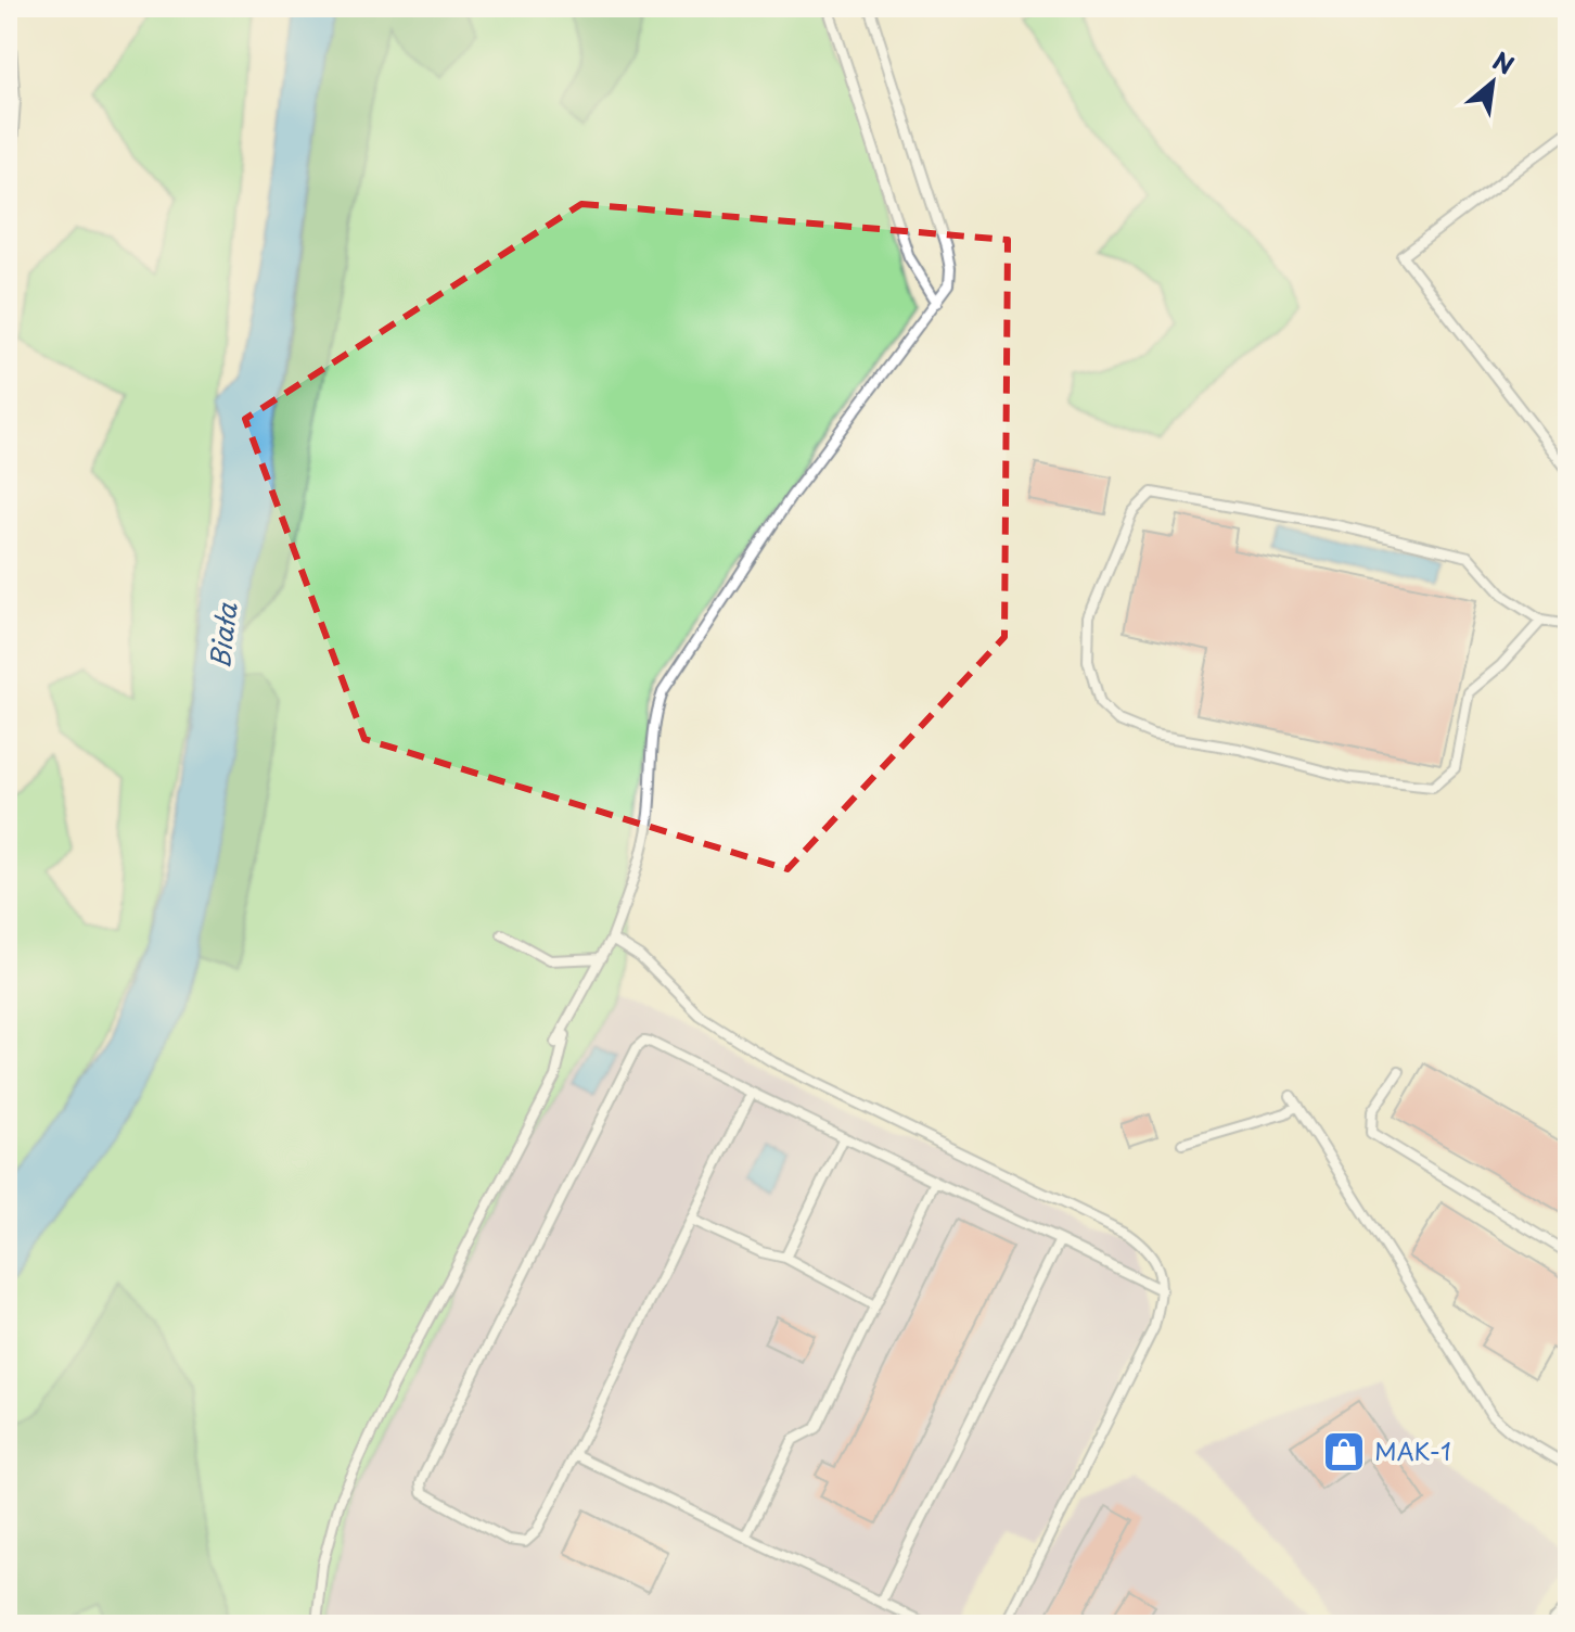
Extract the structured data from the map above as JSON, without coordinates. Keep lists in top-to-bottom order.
{
  "water": ["Biała"],
  "places": {
    "shop": ["MAK-1"]
  },
  "north": "top right"
}
